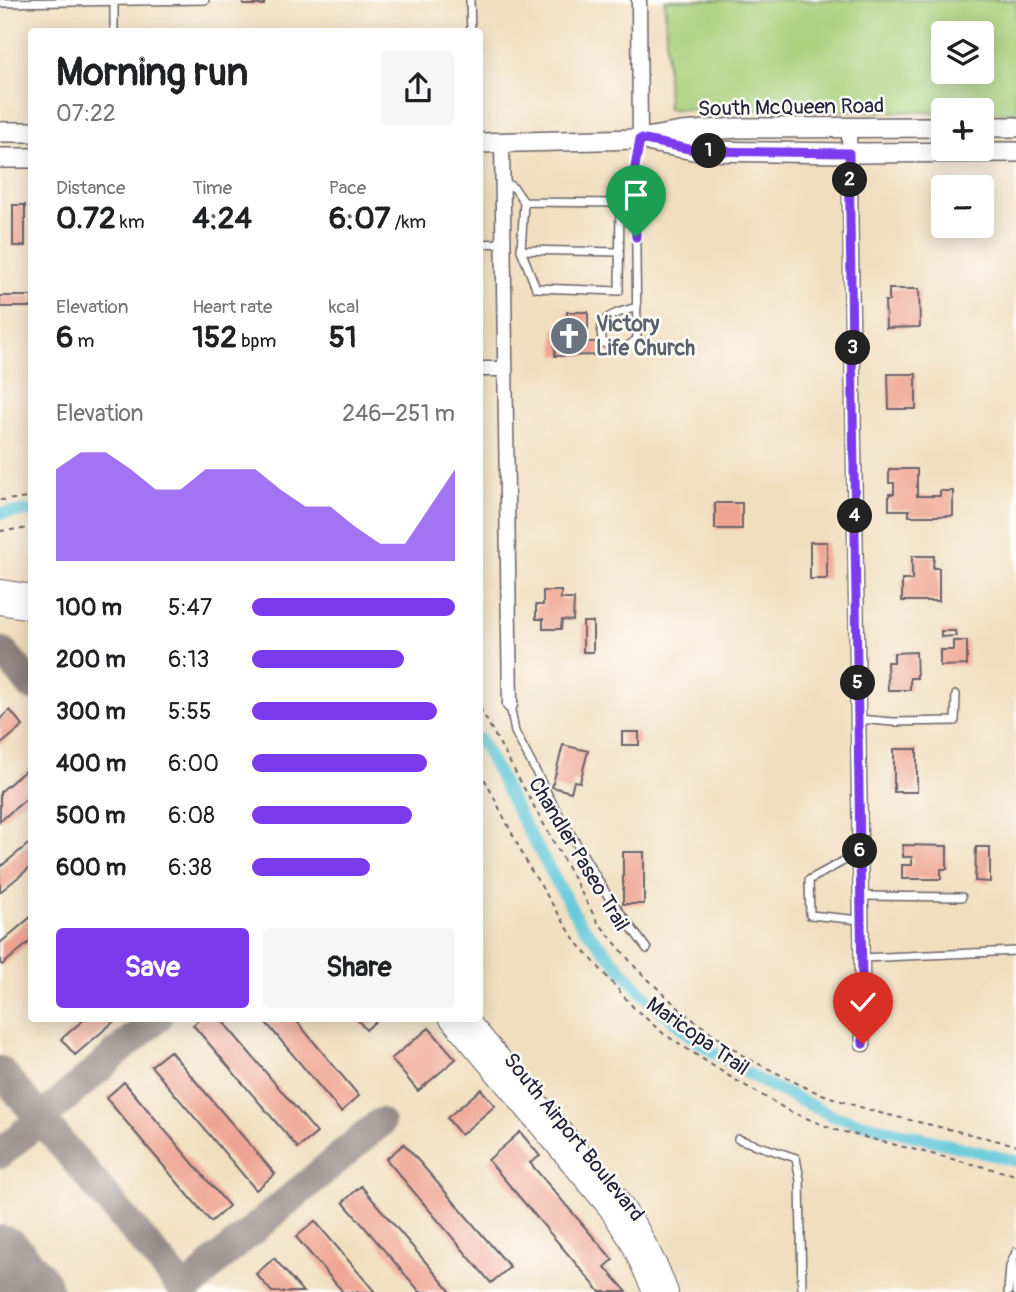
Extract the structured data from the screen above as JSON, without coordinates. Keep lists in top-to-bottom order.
{
  "streets": {
    "main road": ["South McQueen Road"],
    "street": ["South Airport Boulevard"],
    "path": ["Chandler Paseo Trail", "Maricopa Trail"]
  },
  "places": {
    "church": ["Victory Life Church"]
  },
  "page": {
    "map_buttons": ["+", "−"],
    "heading": ["Morning run", "07:22"],
    "pins": [
      "1",
      "2",
      "3",
      "4",
      "5",
      "6"
    ],
    "stats": [
      ["Distance", "0.72 km"],
      ["Time", "4:24"],
      ["Pace", "6:07 /km"],
      ["Elevation", "6 m"],
      ["Heart rate", "152 bpm"],
      ["kcal", "51"]
    ],
    "chart": ["Elevation", "246–251 m"],
    "list": [
      {
        "name": "100 m",
        "note": "5:47"
      },
      {
        "name": "200 m",
        "note": "6:13"
      },
      {
        "name": "300 m",
        "note": "5:55"
      },
      {
        "name": "400 m",
        "note": "6:00"
      },
      {
        "name": "500 m",
        "note": "6:08"
      },
      {
        "name": "600 m",
        "note": "6:38"
      }
    ],
    "buttons": ["Save", "Share"]
  }
}
